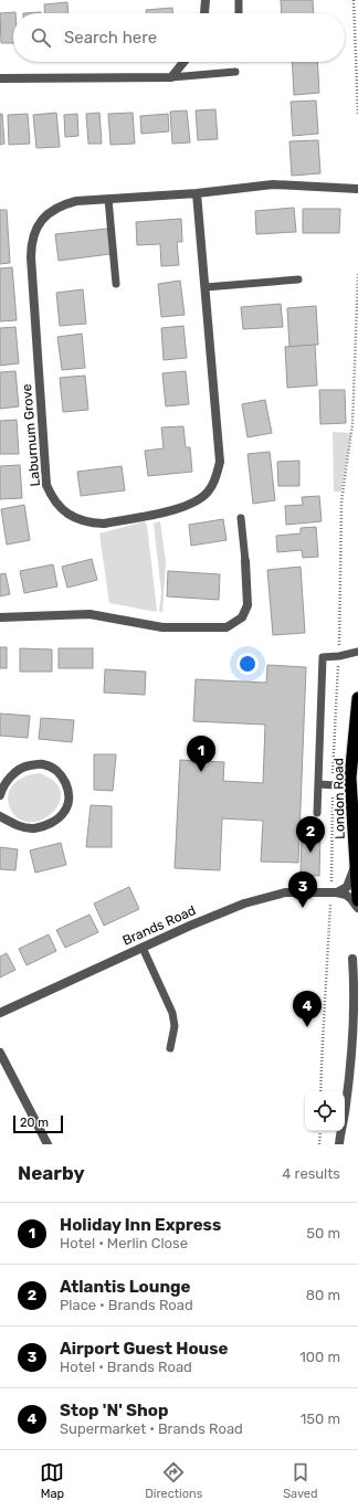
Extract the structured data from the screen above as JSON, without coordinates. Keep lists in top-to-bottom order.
{
  "streets": {
    "highway": ["London Road"],
    "street": ["Laburnum Grove", "Brands Road"]
  },
  "scale_bar": "20 m",
  "page": {
    "search": "Search here",
    "pins": [
      "1",
      "2",
      "3",
      "4"
    ],
    "scale": "20 m",
    "heading": ["Nearby", "4 results"],
    "list": [
      {
        "mark": "1",
        "name": "Holiday Inn Express",
        "note": "Hotel · Merlin Close",
        "value": "50 m"
      },
      {
        "mark": "2",
        "name": "Atlantis Lounge",
        "note": "Place · Brands Road",
        "value": "80 m"
      },
      {
        "mark": "3",
        "name": "Airport Guest House",
        "note": "Hotel · Brands Road",
        "value": "100 m"
      },
      {
        "mark": "4",
        "name": "Stop 'N' Shop",
        "note": "Supermarket · Brands Road",
        "value": "150 m"
      }
    ],
    "nav": ["Map", "Directions", "Saved"]
  }
}
